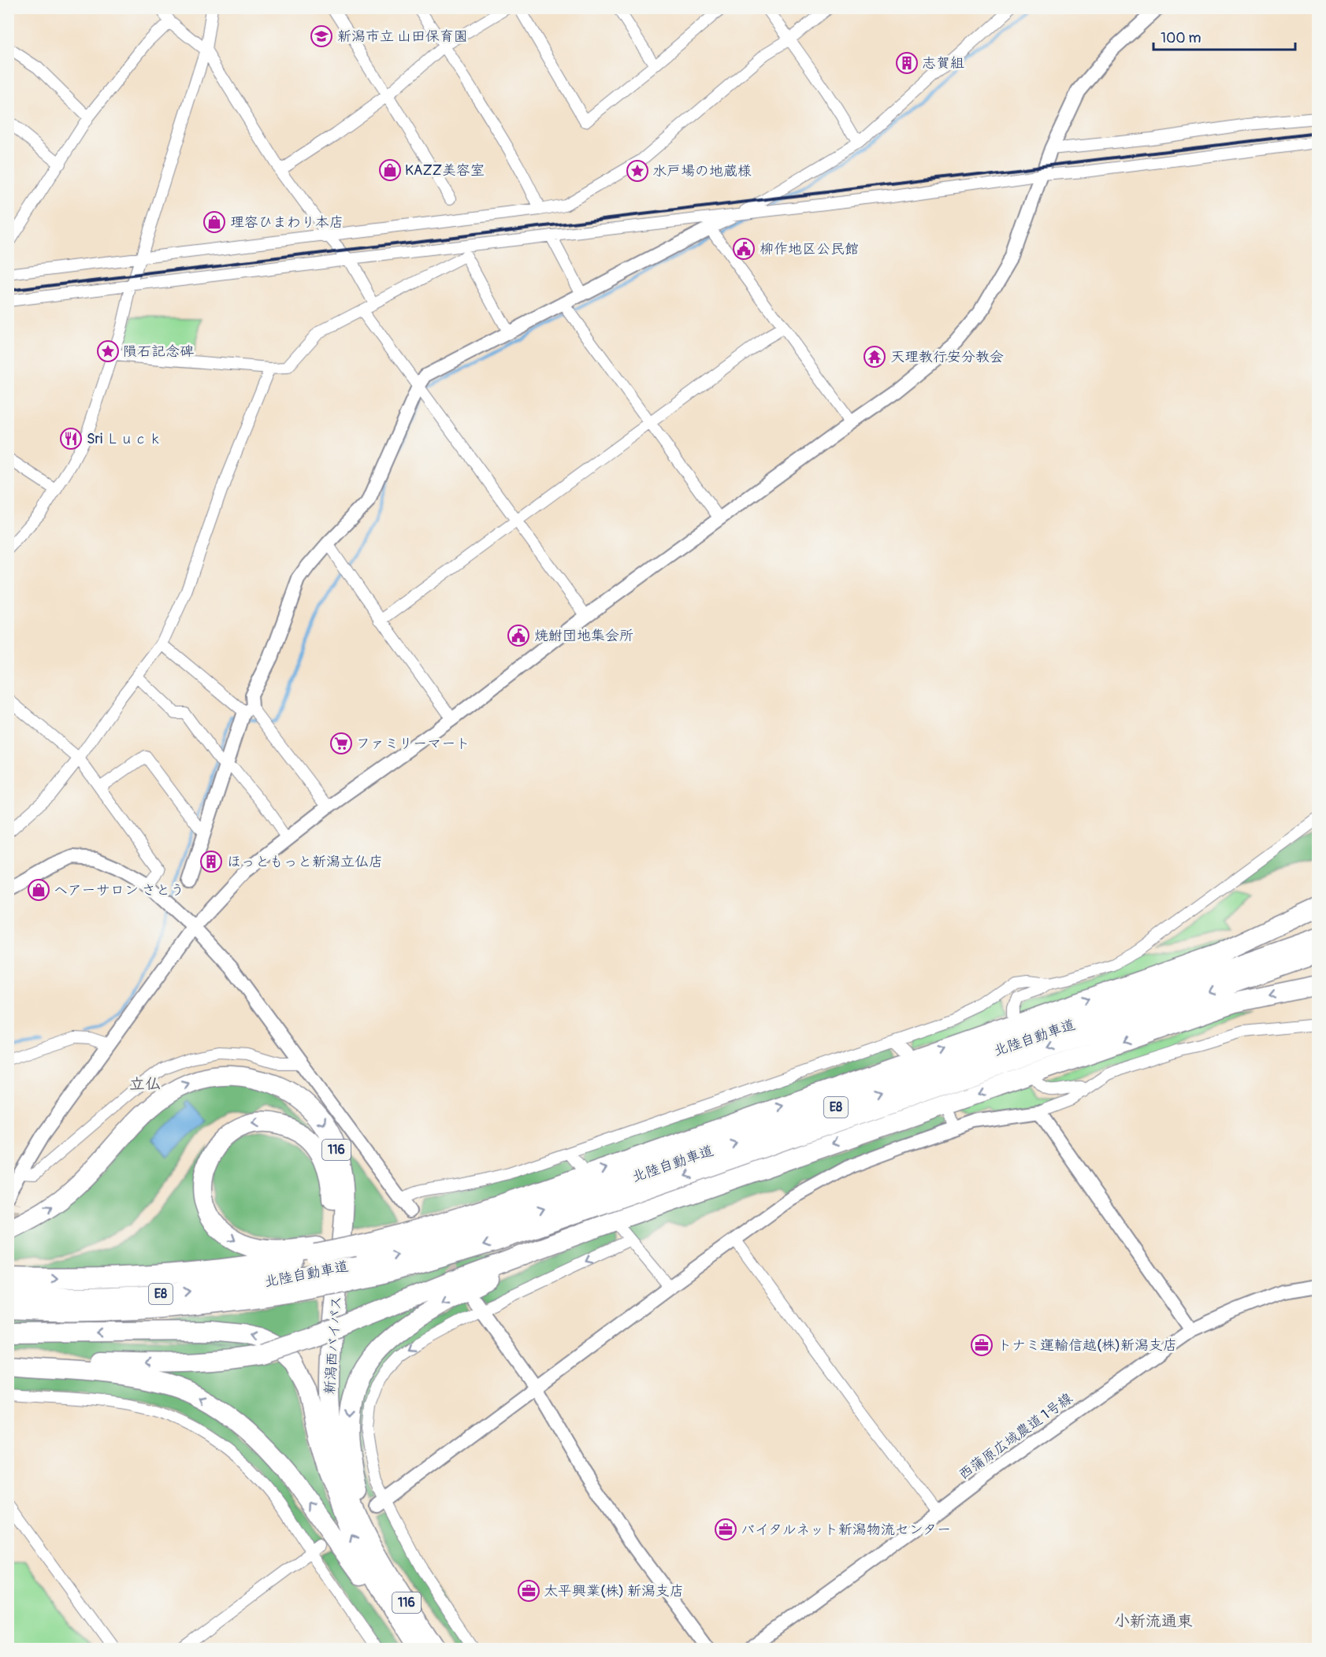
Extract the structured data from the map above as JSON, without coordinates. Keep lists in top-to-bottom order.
{
  "streets": {
    "highway": [
      "北陸自動車道",
      "E8",
      "116",
      "新潟西バイパス"
    ],
    "street": ["西蒲原広域農道 1号線"]
  },
  "districts": ["立仏", "小新流通東"],
  "places": {
    "school or university": ["新潟市立 山田保育園"],
    "building": ["志賀組", "ほっともっと新潟立仏店"],
    "shop": ["KAZZ美容室", "理容ひまわり本店", "ヘアーサロン さとう"],
    "place": ["水戸場の地蔵様", "隕石記念碑"],
    "public building": ["柳作地区公民館", "焼鮒団地集会所"],
    "temple": ["天理教行安分教会"],
    "restaurant": ["Sri Ｌｕｃｋ"],
    "supermarket": ["ファミリーマート"],
    "office": ["トナミ運輸信越(株)新潟支店", "バイタルネット新潟物流センター", "太平興業(株) 新潟支店"]
  },
  "scale_bar": "100 m"
}
